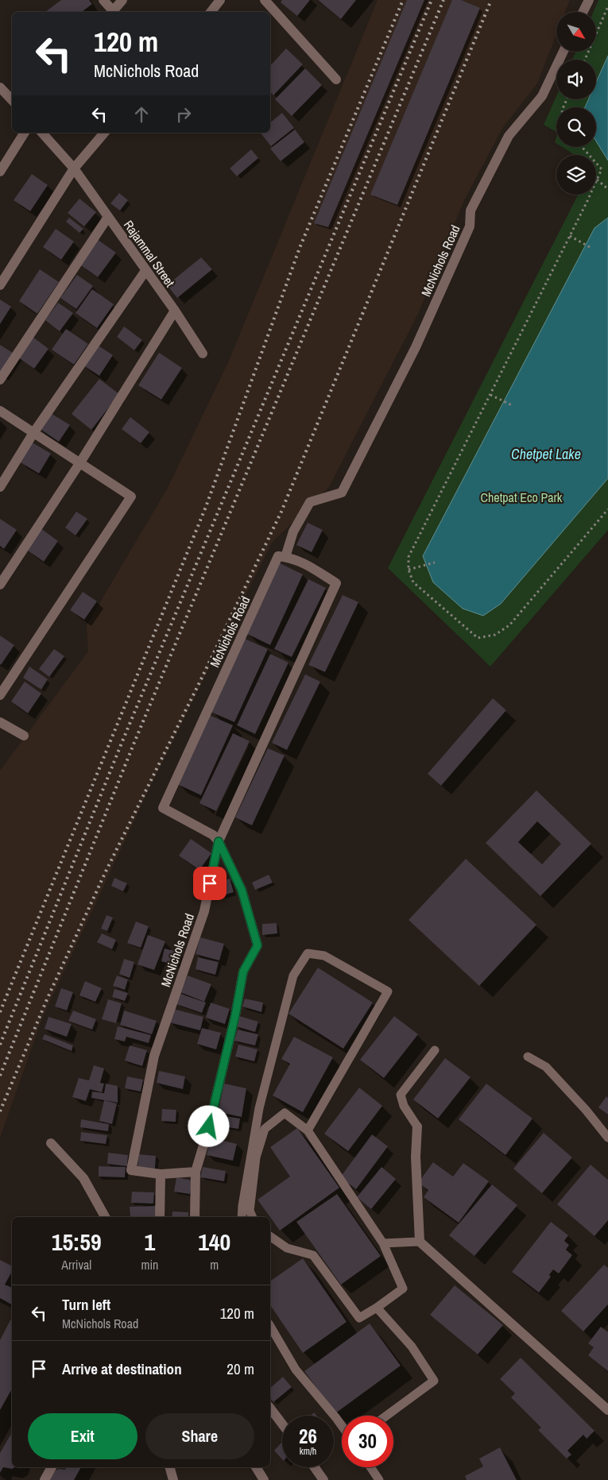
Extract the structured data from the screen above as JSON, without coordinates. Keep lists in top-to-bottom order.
{
  "streets": {
    "street": ["Rajammal Street", "McNichols Road"]
  },
  "water": ["Chetpet Lake"],
  "parks": ["Chetpat Eco Park"],
  "north": "bottom right",
  "page": {
    "turn": ["120 m", "McNichols Road"],
    "eta": [
      "15:59",
      "Arrival",
      "1",
      "min",
      "140",
      "m"
    ],
    "list": [
      {
        "name": "Turn left",
        "note": "McNichols Road",
        "value": "120 m"
      },
      {
        "name": "Arrive at destination",
        "value": "20 m"
      }
    ],
    "buttons": ["Exit", "Share"],
    "speed": "26 km/h",
    "limit": "30"
  }
}
